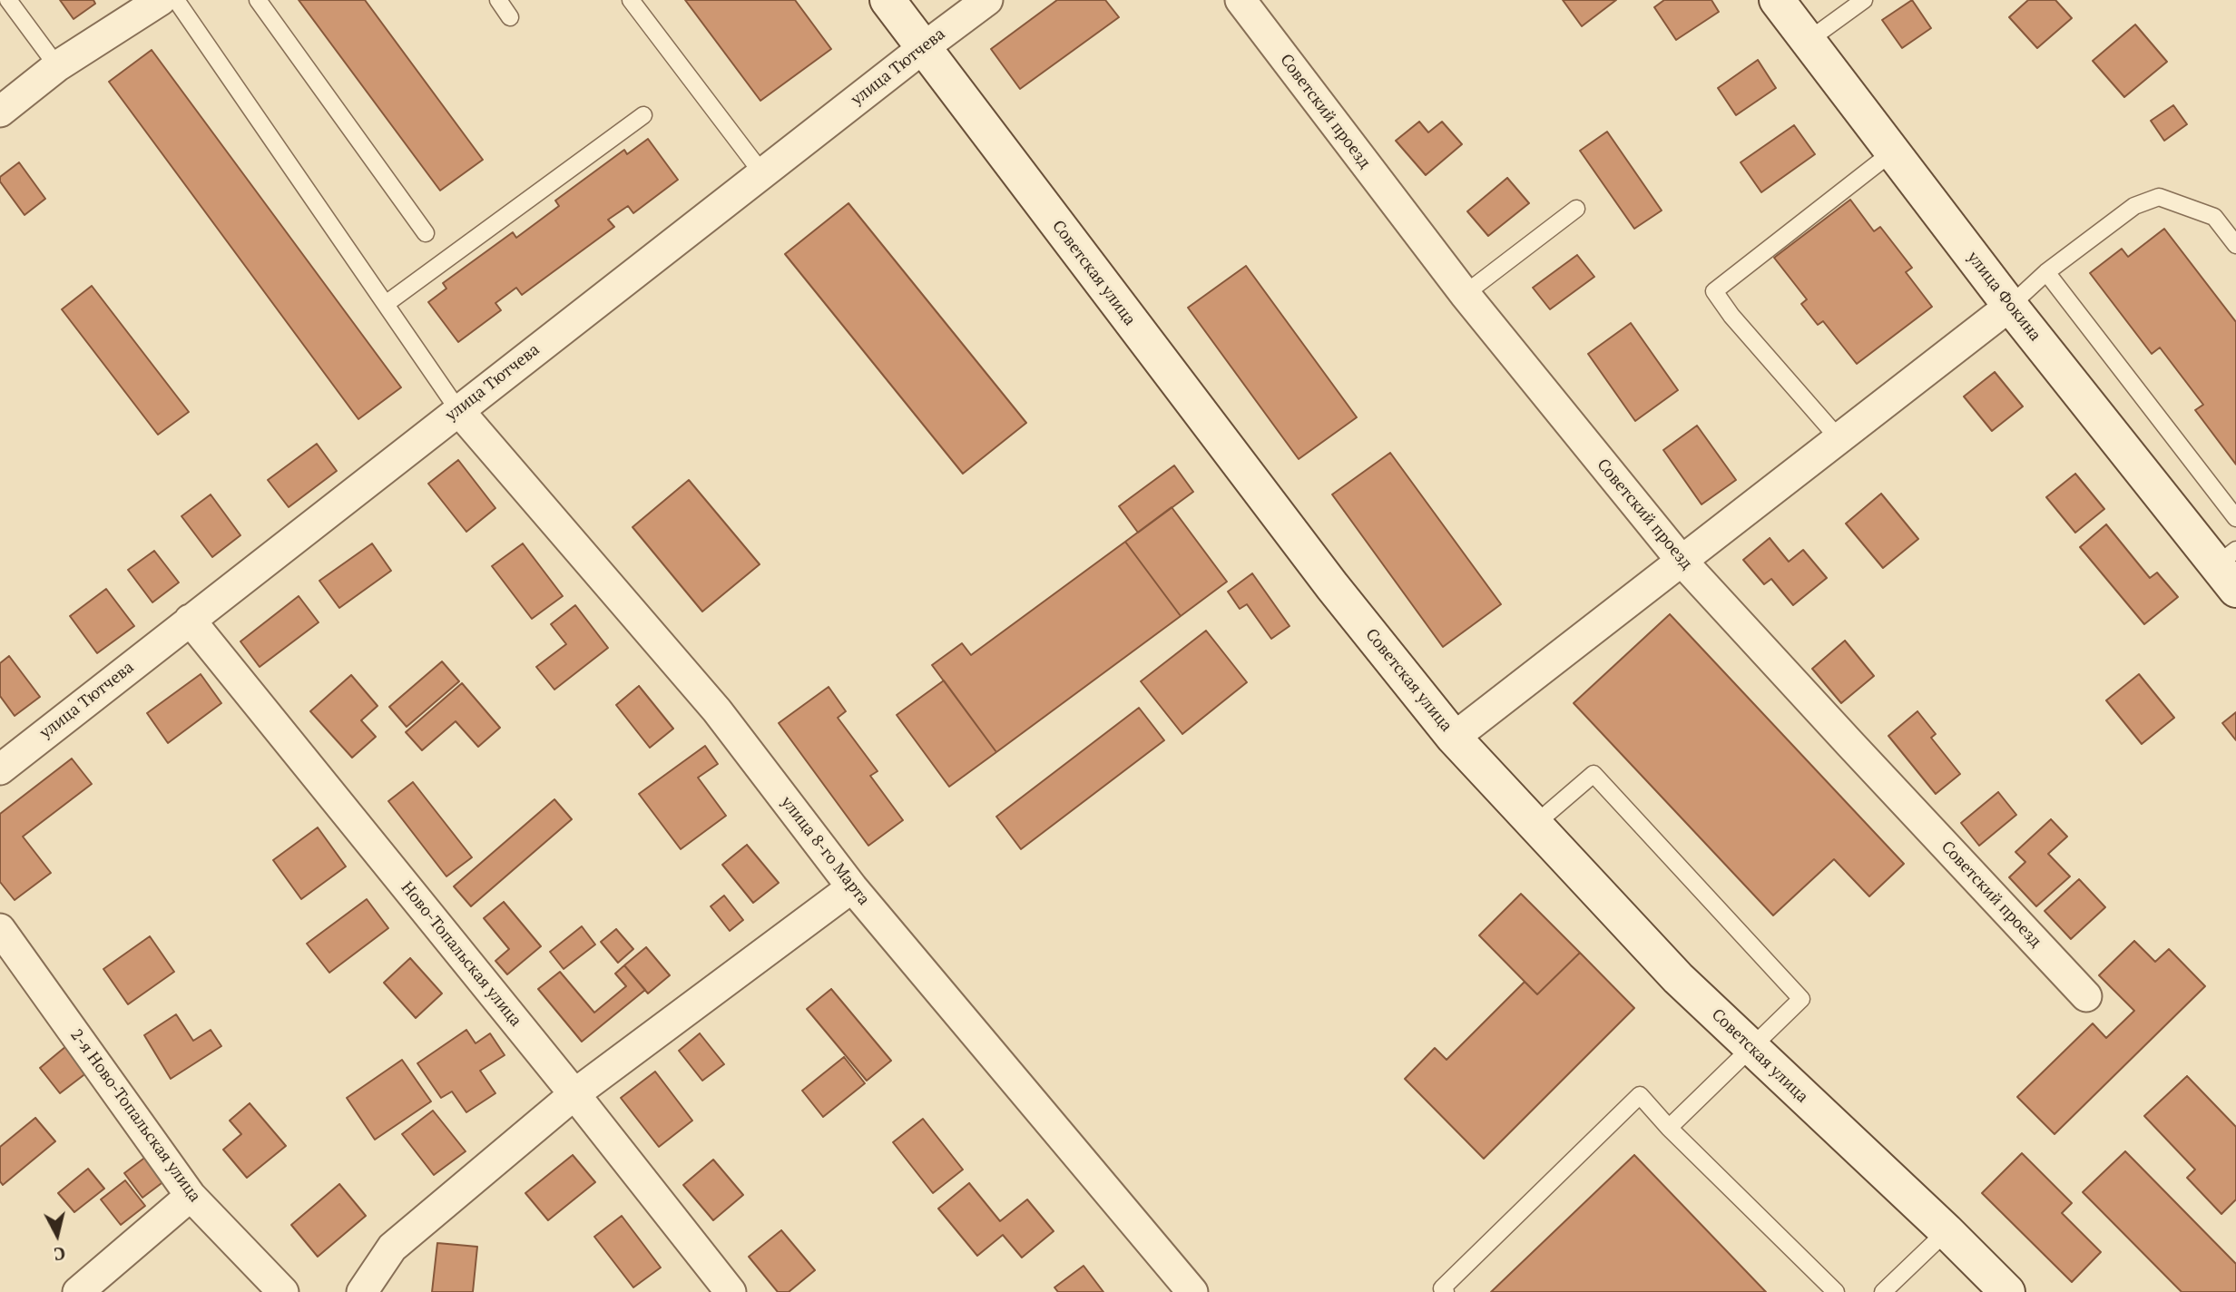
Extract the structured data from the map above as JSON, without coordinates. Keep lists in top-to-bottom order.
{
  "streets": {
    "main road": ["Советская улица", "улица Фокина"],
    "street": [
      "улица Тютчева",
      "Советский проезд",
      "улица 8-го Марта",
      "Ново-Топальская улица",
      "2-я Ново-Топальская улица"
    ]
  },
  "crossings": [
    ["улица Тютчева", "Советская улица"],
    ["улица Тютчева", "улица 8-го Марта"],
    ["улица Тютчева", "Ново-Топальская улица"]
  ],
  "north": "bottom"
}
